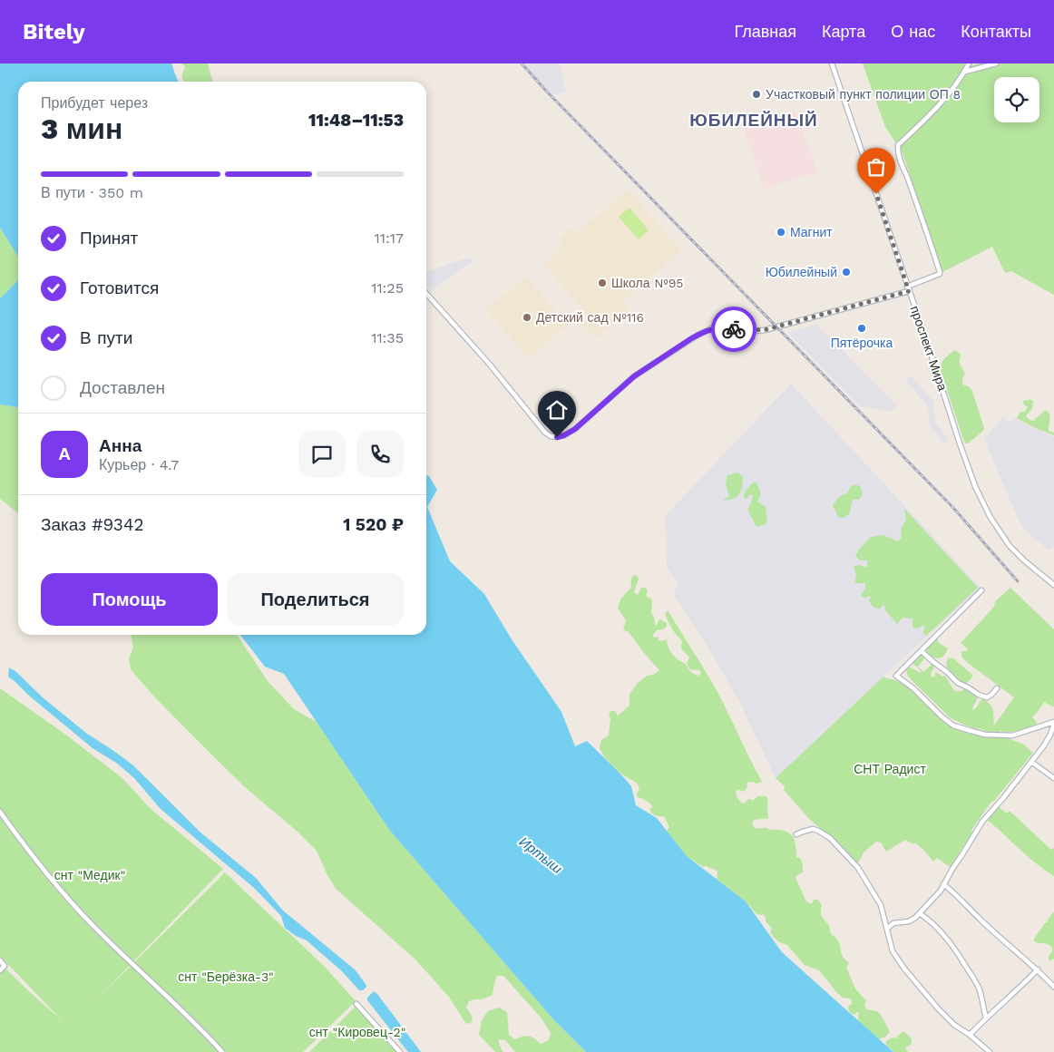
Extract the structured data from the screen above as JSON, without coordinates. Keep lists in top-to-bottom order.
{
  "streets": {
    "street": ["проспект Мира"]
  },
  "districts": ["ЮБИЛЕЙНЫЙ"],
  "water": ["Иртыш"],
  "parks": [
    "СНТ Радист",
    "снт \"Медик\"",
    "снт \"Берёзка-3\"",
    "снт \"Кировец-2\""
  ],
  "places": [
    "Участковый пункт полиции ОП 8",
    "Магнит",
    "Юбилейный",
    "Школа №95",
    "Детский сад №116",
    "Пятёрочка"
  ],
  "page": {
    "header": "Bitely",
    "nav": [
      "Главная",
      "Карта",
      "О нас",
      "Контакты"
    ],
    "heading": ["3 мин", "Прибудет через", "11:48–11:53"],
    "panel": [
      "Анна",
      "Курьер · 4.7",
      "Заказ #9342",
      "1 520 ₽"
    ],
    "bar": "В пути · 350 m",
    "list": [
      ["Принят", "11:17"],
      ["Готовится", "11:25"],
      ["В пути", "11:35"],
      "Доставлен"
    ],
    "round": "А",
    "buttons": ["Помощь", "Поделиться"]
  }
}
